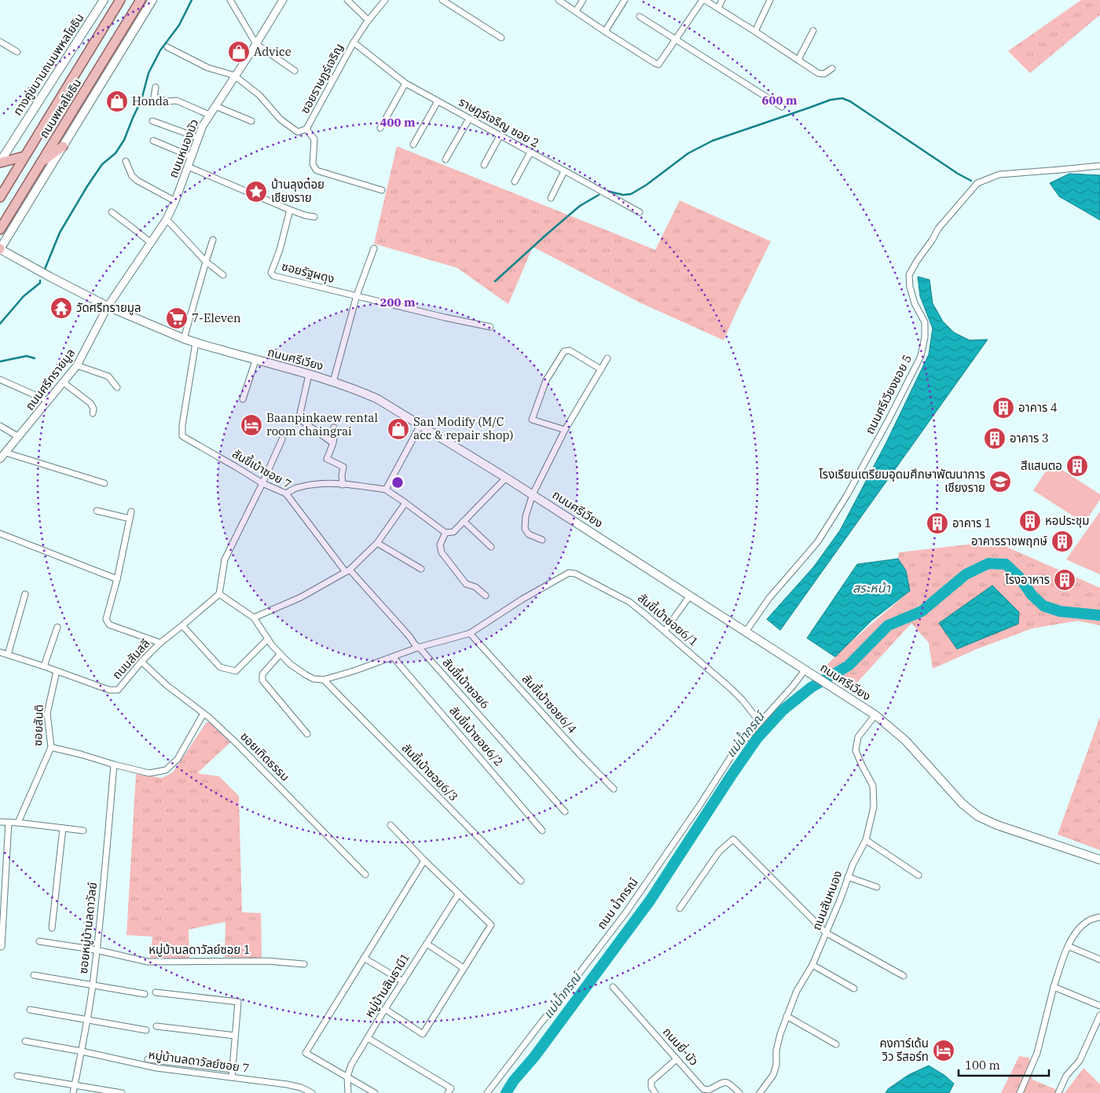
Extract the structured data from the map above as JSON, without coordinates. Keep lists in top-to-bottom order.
{
  "streets": {
    "main road": ["ทางคู่ขนานถนนพหลโยธิน", "ถนนพหลโยธิน", "ถนนศรีเวียง"],
    "street": [
      "ซอยราษฎร์เจริญ",
      "ราษฎร์เจริญ ซอย 2",
      "ถนนหนองบัว",
      "ซอยรัฐผดุง",
      "ถนนศรีทรายมูล",
      "ถนนศรีเวียงซอย 5",
      "สันขี้เบ้าซอย 7",
      "สันขี้เบ้าซอย6/1",
      "ถนนสันสลี",
      "สันขี้เบ้าซอย6",
      "สันขี้เบ้าซอย6/4",
      "ซอยสันติ",
      "สันขี้เบ้าซอย6/2",
      "ซอยเทิดธรรม",
      "สันขี้เบ้าซอย6/3",
      "ถนนสันหนอง",
      "ถนน น้ำกรณ์",
      "ซอยหมู่บ้านลดาวัลย์",
      "หมู่บ้านลดาวัลย์ซอย 1",
      "หมู่บ้านสินธานี1",
      "ถนนยี่-บัว",
      "หมู่บ้านลดาวัลย์ซอย 7"
    ]
  },
  "crossings": [
    ["ซอยราษฎร์เจริญ", "ราษฎร์เจริญ ซอย 2"],
    ["ซอยราษฎร์เจริญ", "ถนนหนองบัว"],
    ["ถนนหนองบัว", "ถนนศรีเวียง"],
    ["ถนนหนองบัว", "ถนนศรีทรายมูล"],
    ["ถนนศรีเวียง", "ถนนศรีทรายมูล"],
    ["ถนนศรีเวียง", "ถนนศรีเวียงซอย 5"],
    ["ถนนศรีเวียง", "สันขี้เบ้าซอย 7"],
    ["ถนนศรีเวียง", "ถนนสันหนอง"],
    ["ถนนศรีเวียง", "ถนน น้ำกรณ์"],
    ["สันขี้เบ้าซอย 7", "สันขี้เบ้าซอย6"],
    ["สันขี้เบ้าซอย6/1", "สันขี้เบ้าซอย6"],
    ["สันขี้เบ้าซอย6/1", "สันขี้เบ้าซอย6/4"],
    ["สันขี้เบ้าซอย6/1", "สันขี้เบ้าซอย6/2"],
    ["สันขี้เบ้าซอย6/1", "สันขี้เบ้าซอย6/3"],
    ["สันขี้เบ้าซอย6/1", "ถนน น้ำกรณ์"],
    ["ถนนสันสลี", "ซอยสันติ"],
    ["ถนนสันสลี", "ซอยเทิดธรรม"],
    ["ซอยหมู่บ้านลดาวัลย์", "หมู่บ้านลดาวัลย์ซอย 1"],
    ["ซอยหมู่บ้านลดาวัลย์", "หมู่บ้านลดาวัลย์ซอย 7"]
  ],
  "water": ["สระหน้า", "แม่น้ำกรณ์"],
  "places": {
    "shop": ["Advice", "Honda", "San Modify (M/C acc & repair shop)"],
    "place": ["บ้านลุงต๋อย เชียงราย"],
    "temple": ["วัดศรีทรายมูล"],
    "supermarket": ["7-Eleven"],
    "building": [
      "อาคาร 4",
      "อาคาร 3",
      "สีแสนตอ",
      "หอประชุม",
      "อาคาร 1",
      "อาคารราชพฤกษ์",
      "โรงอาหาร"
    ],
    "hotel": ["Baanpinkaew rental room chaingrai", "คงการ์เด้น วิว รีสอร์ท"],
    "school or university": ["โรงเรียนเตรียมอุดมศึกษาพัฒนาการ เชียงราย"]
  },
  "scale_bar": "100 m",
  "rings": ["600 m", "400 m", "200 m"]
}
